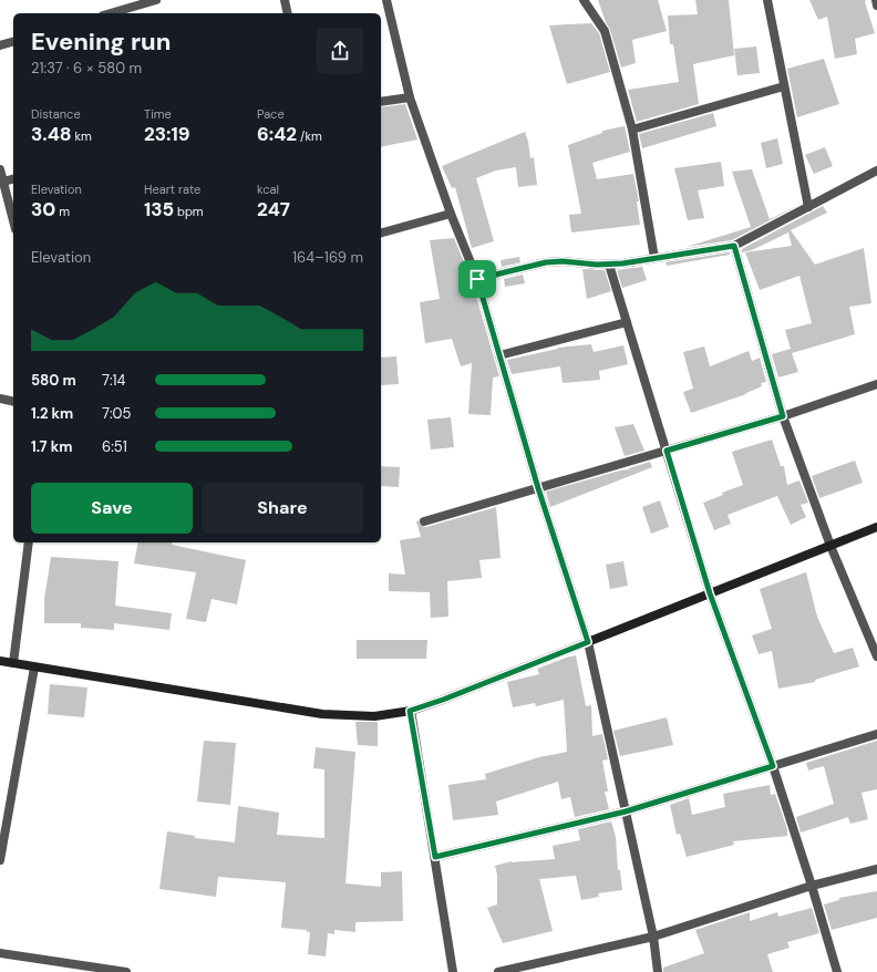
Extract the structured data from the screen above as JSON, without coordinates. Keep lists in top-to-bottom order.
{
  "page": {
    "heading": ["Evening run", "21:37 · 6 × 580 m"],
    "stats": [
      ["Distance", "3.48 km"],
      ["Time", "23:19"],
      ["Pace", "6:42 /km"],
      ["Elevation", "30 m"],
      ["Heart rate", "135 bpm"],
      ["kcal", "247"]
    ],
    "chart": ["Elevation", "164–169 m"],
    "list": [
      {
        "name": "580 m",
        "note": "7:14"
      },
      {
        "name": "1.2 km",
        "note": "7:05"
      },
      {
        "name": "1.7 km",
        "note": "6:51"
      }
    ],
    "buttons": ["Save", "Share"]
  }
}
